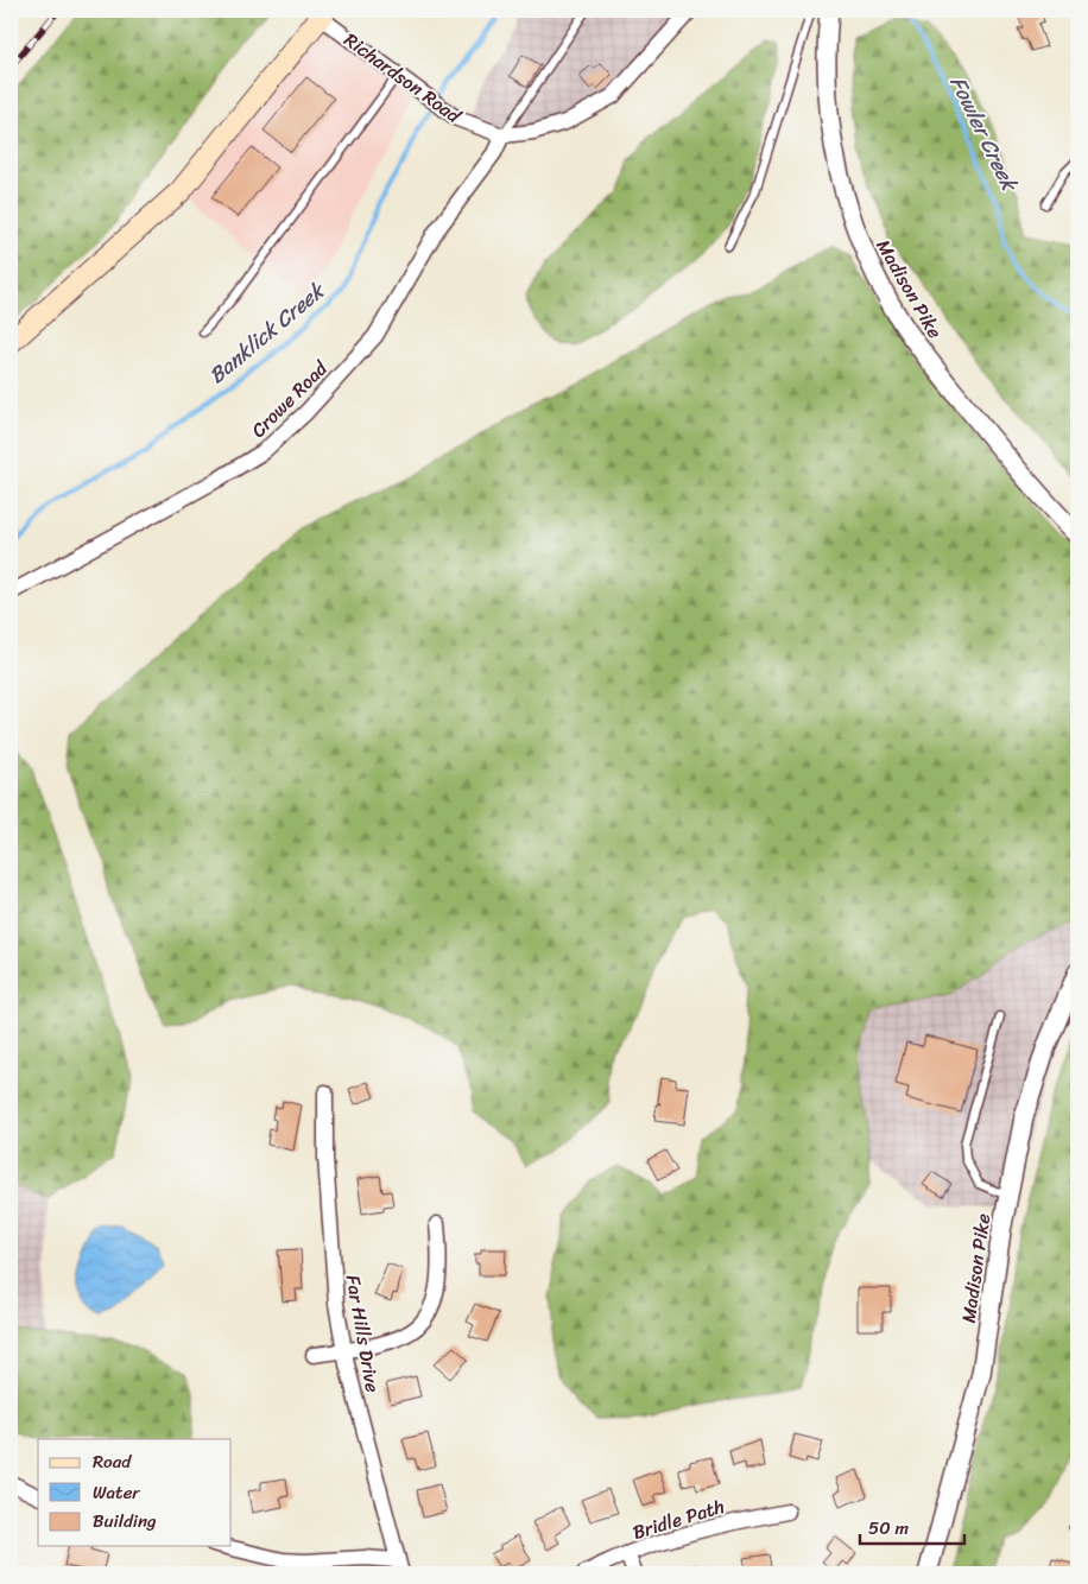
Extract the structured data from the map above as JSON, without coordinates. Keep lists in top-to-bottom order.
{
  "streets": {
    "main road": ["Richardson Road"],
    "street": [
      "Madison Pike",
      "Crowe Road",
      "Far Hills Drive",
      "Bridle Path"
    ]
  },
  "crossings": [
    ["Richardson Road", "Crowe Road"]
  ],
  "water": ["Fowler Creek", "Banklick Creek"],
  "legend": ["Road", "Water", "Building"],
  "scale_bar": "50 m"
}
